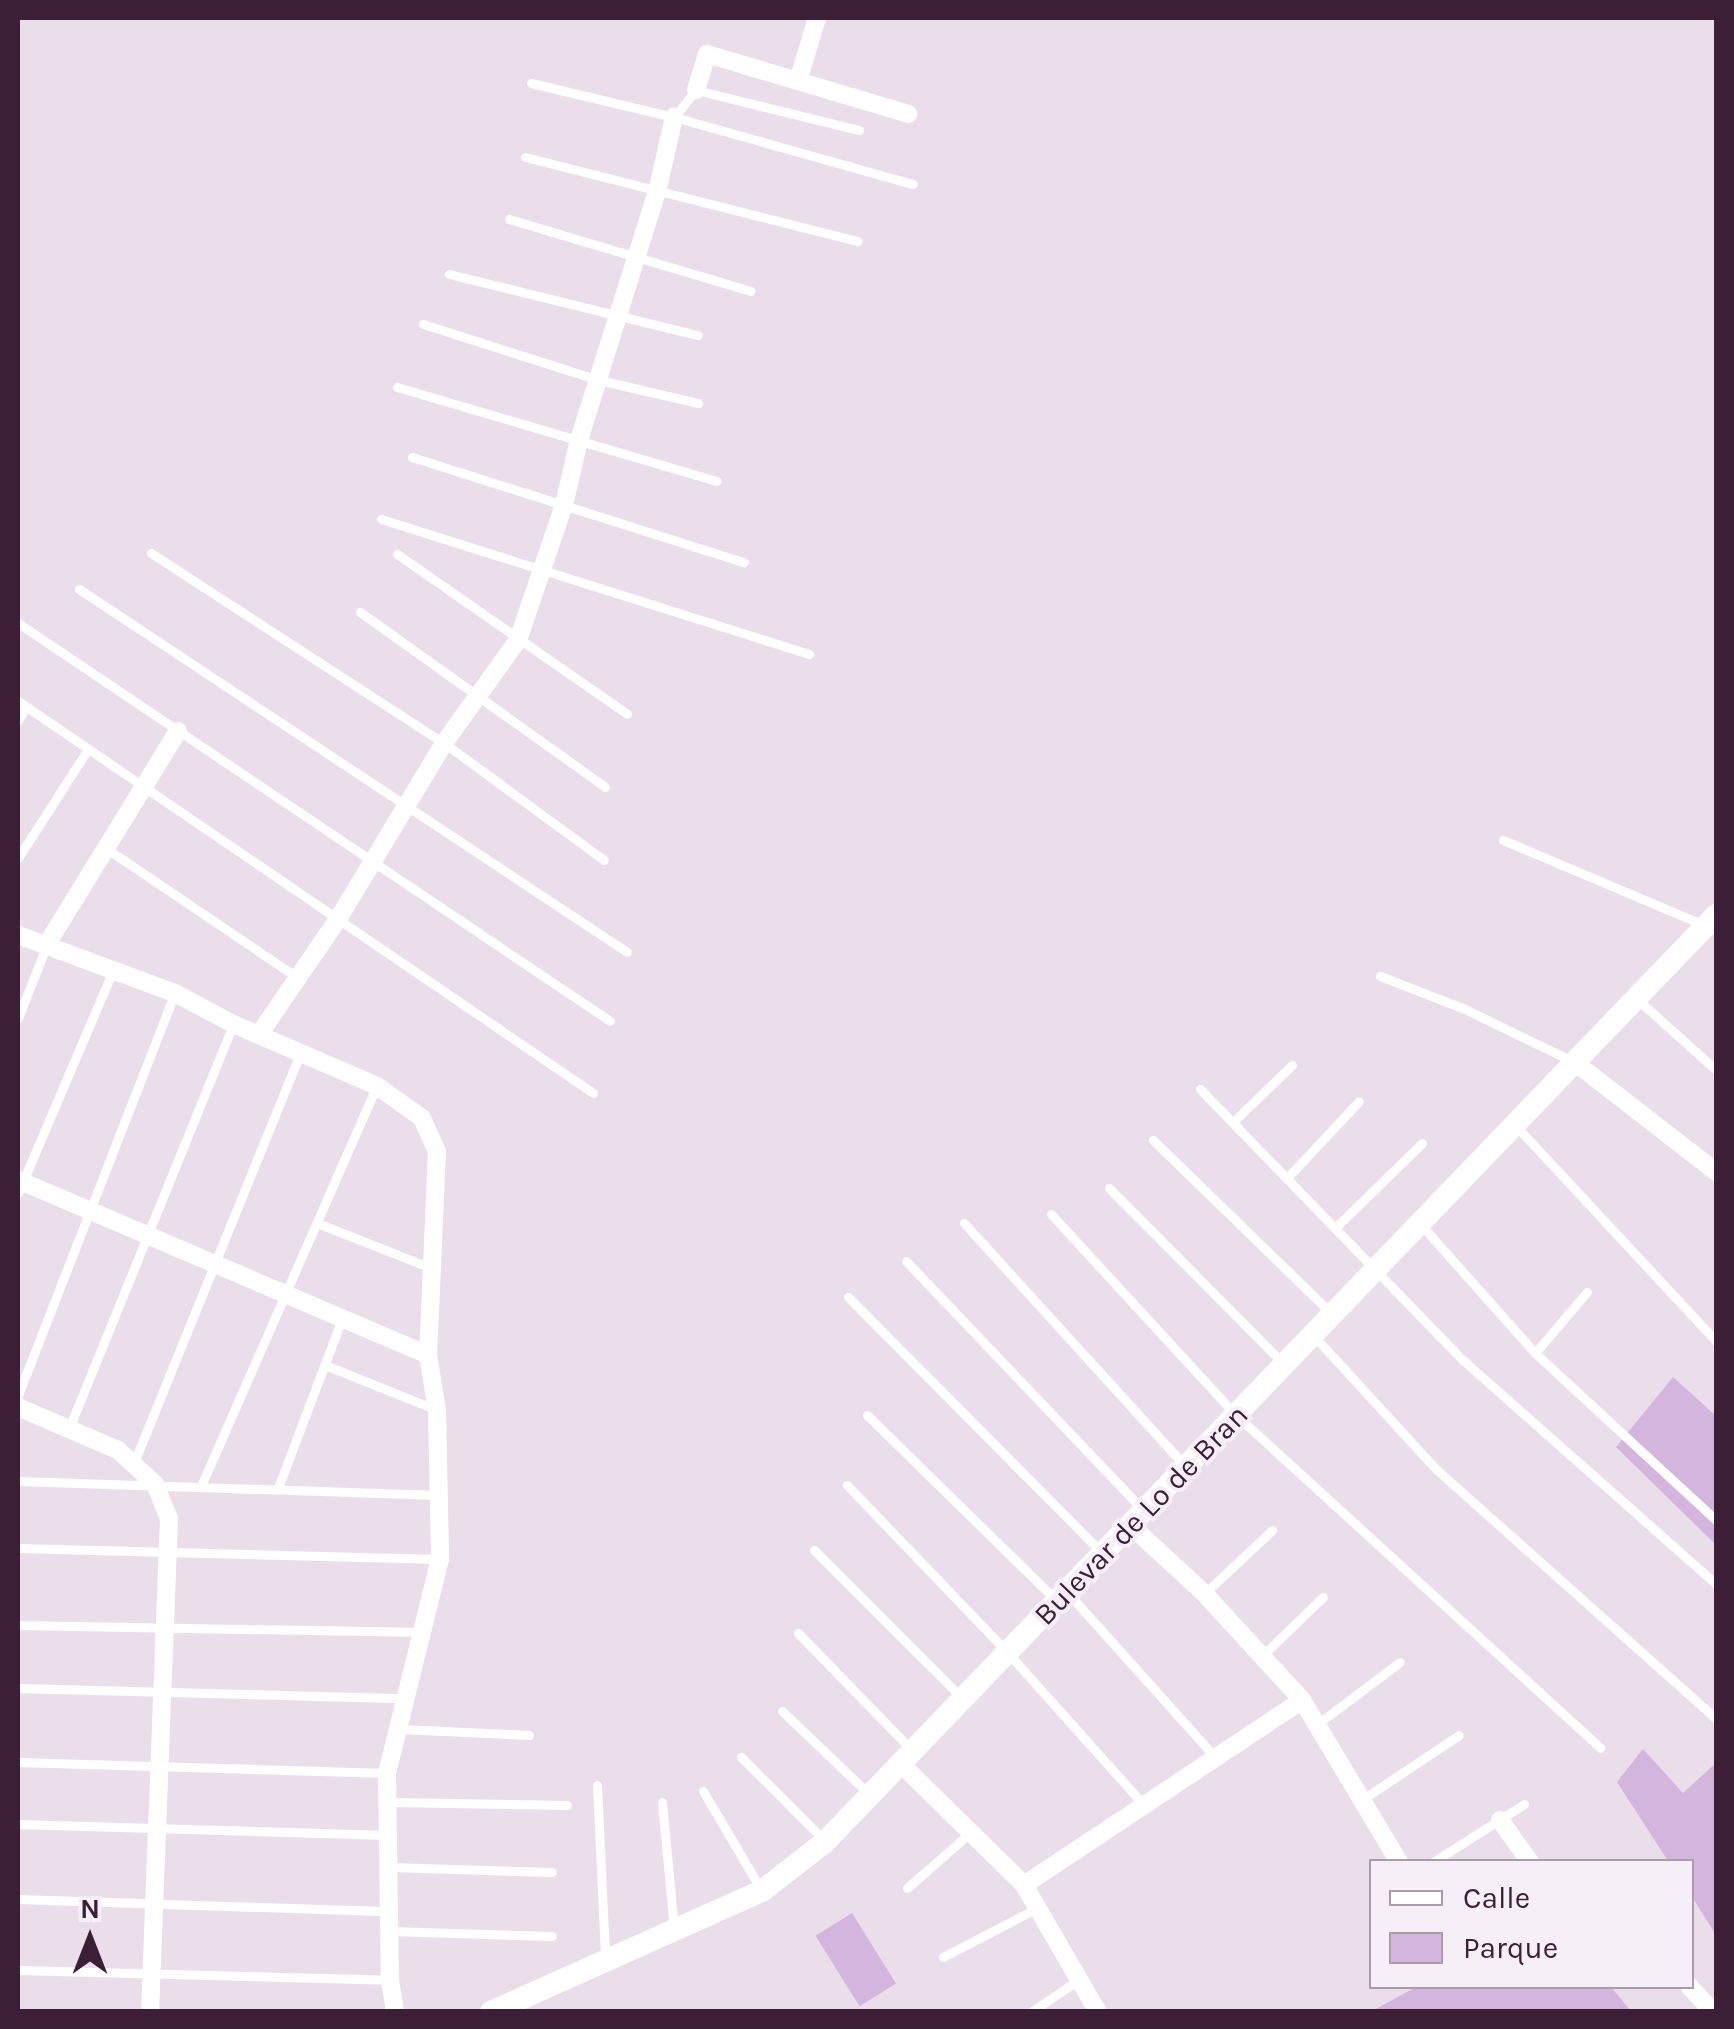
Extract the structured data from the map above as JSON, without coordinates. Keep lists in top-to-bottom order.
{
  "streets": {
    "street": ["Bulevar de Lo de Bran"]
  },
  "legend": ["Calle", "Parque"],
  "north": "top"
}
